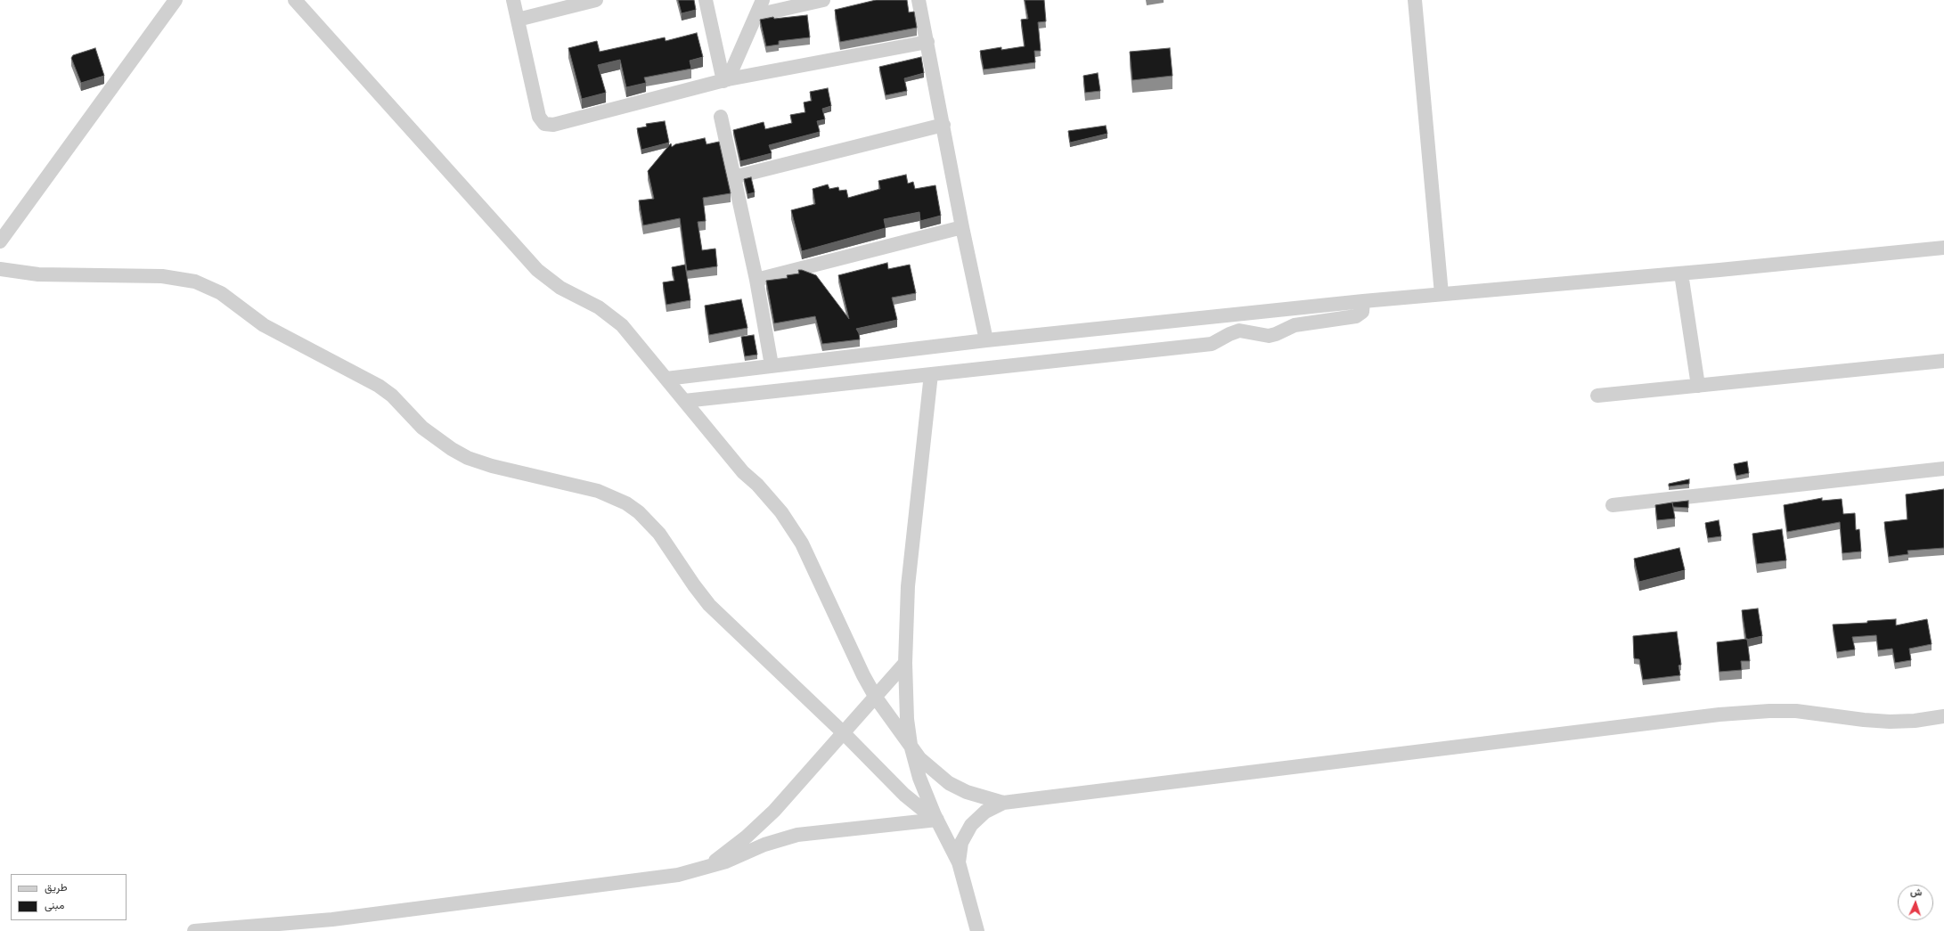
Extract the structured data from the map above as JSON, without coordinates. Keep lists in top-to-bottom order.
{
  "legend": ["طريق", "مبنى"],
  "north": "top"
}
